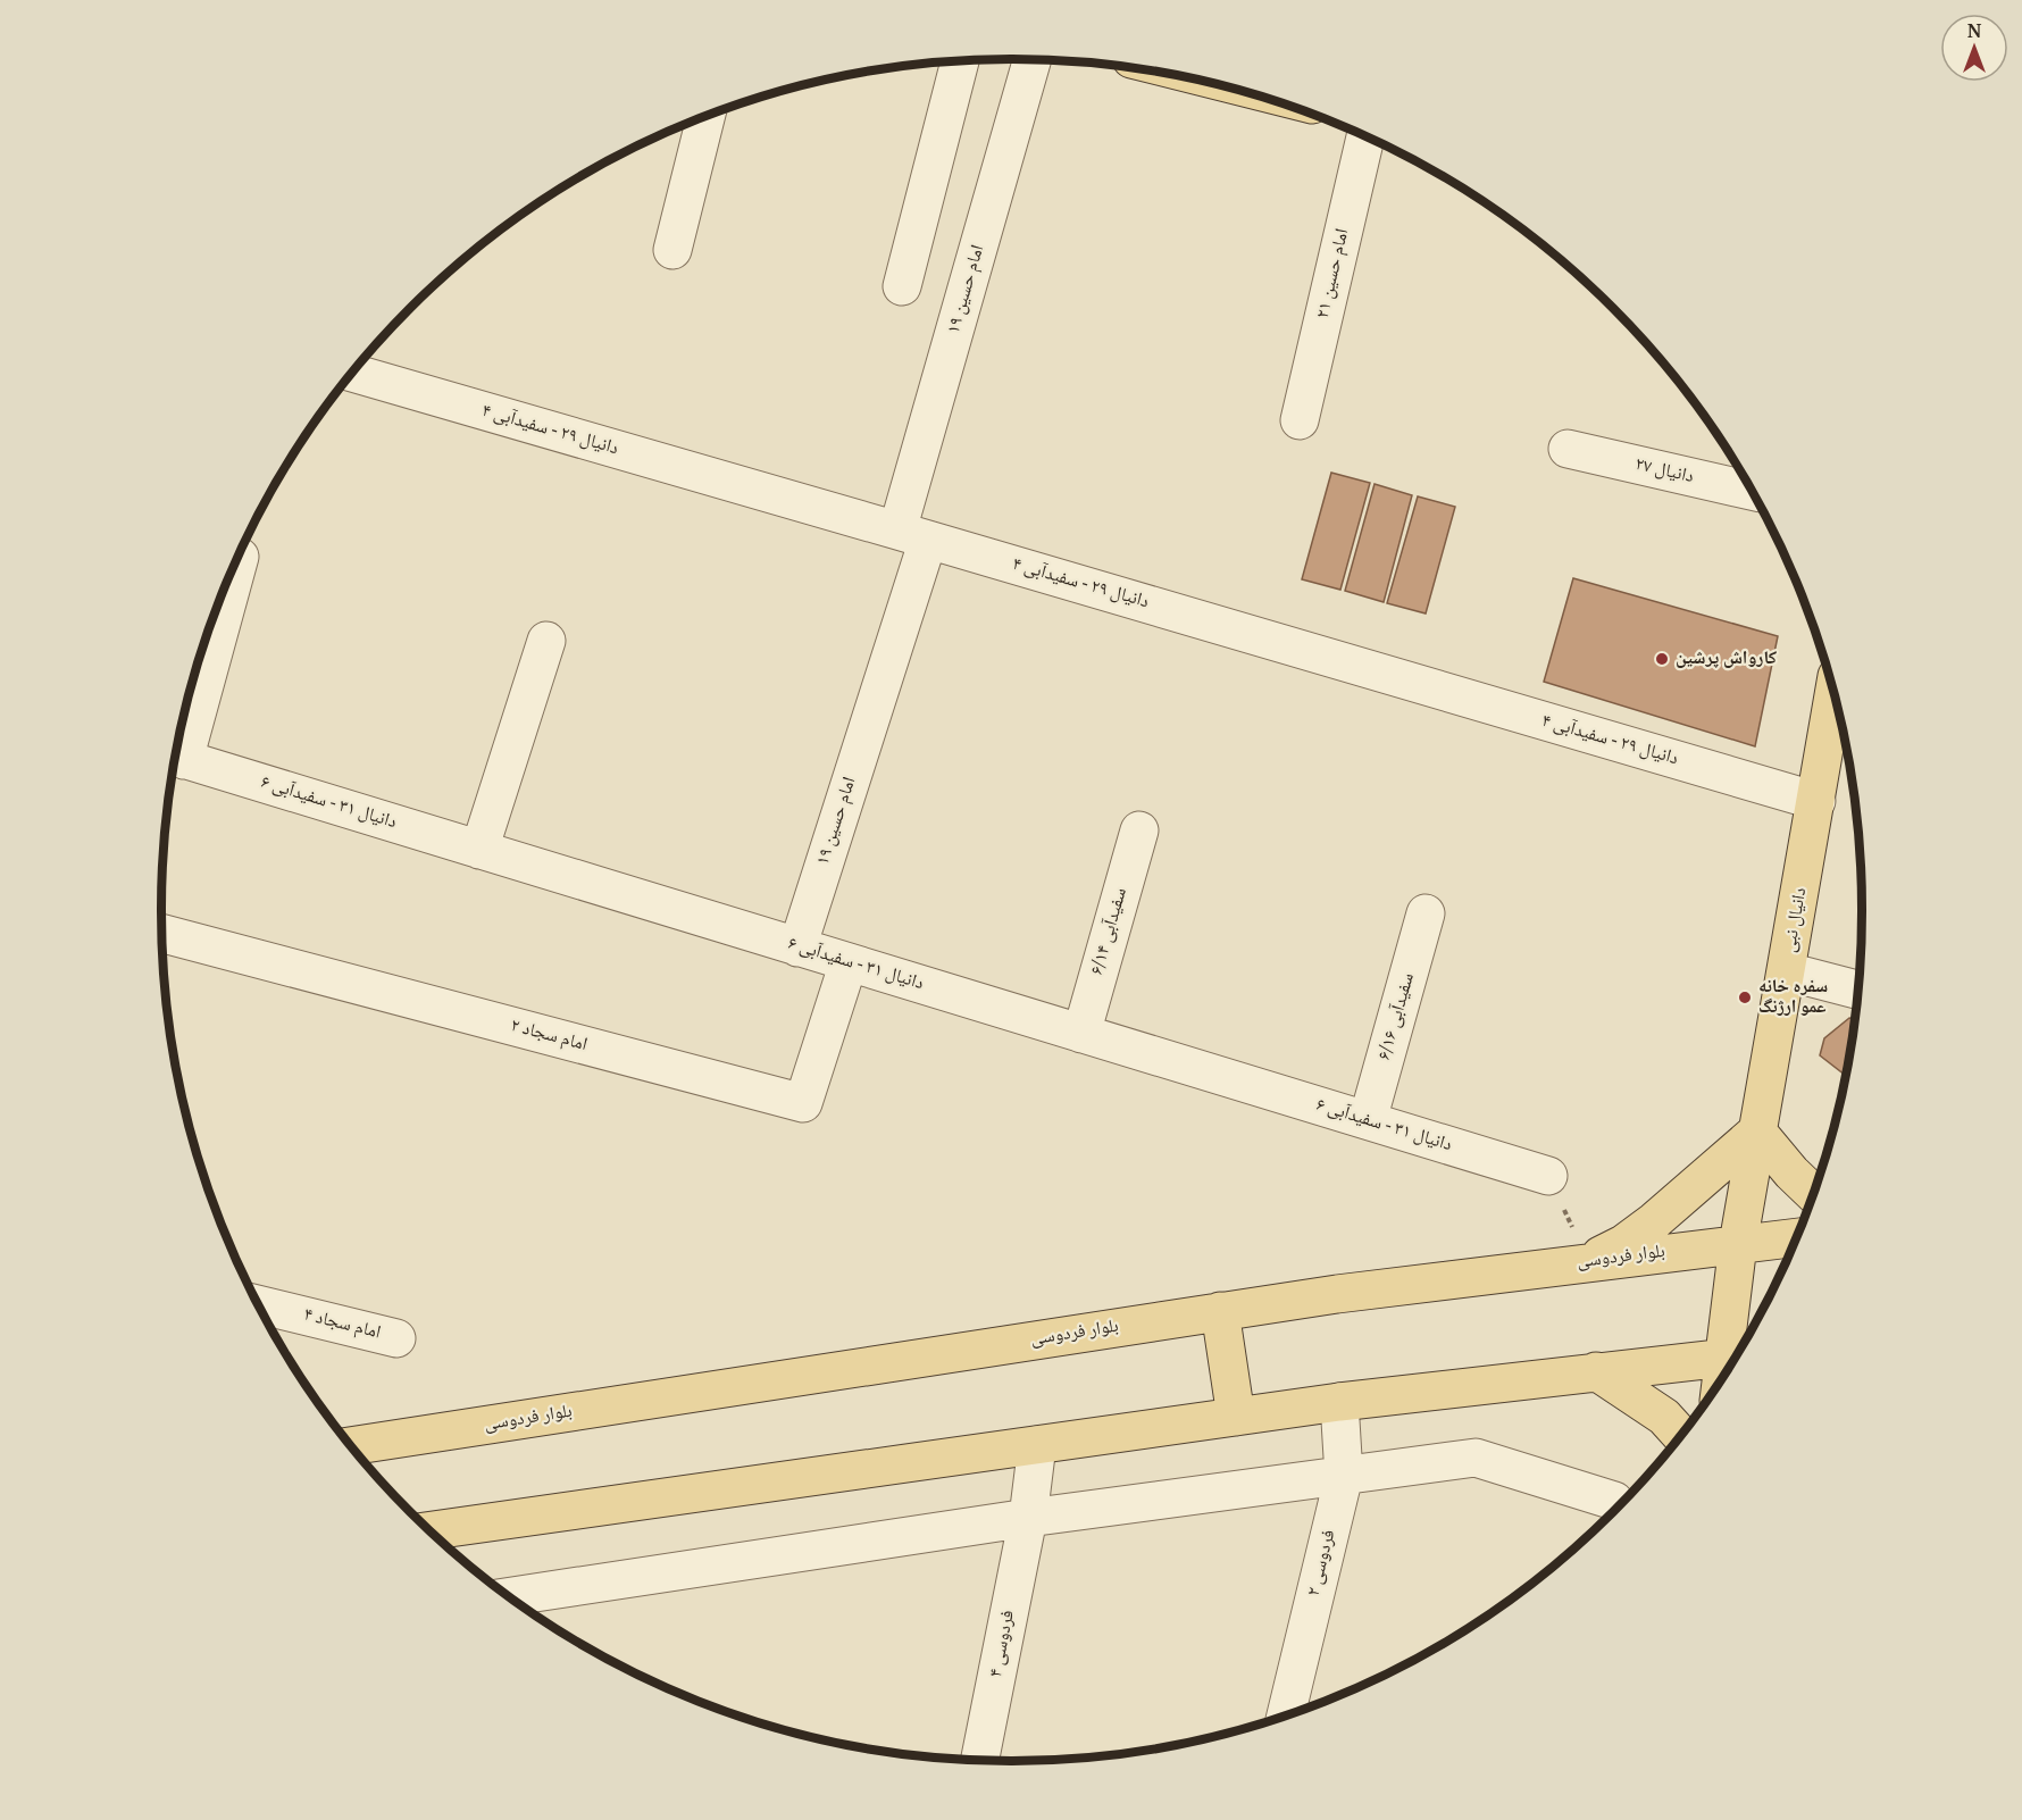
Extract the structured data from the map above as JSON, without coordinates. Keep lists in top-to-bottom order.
{
  "streets": {
    "main road": ["دانیال نبی", "بلوار فردوسی"],
    "street": [
      "امام حسین ۲۱",
      "امام حسین ۱۹",
      "دانیال ۲۹ - سفیدآبی ۴",
      "دانیال ۲۷",
      "دانیال ۳۱ - سفیدآبی ۶",
      "سفیدآبی ۶/۱۴",
      "سفیدآبی ۶/۱۶",
      "امام سجاد ۲",
      "امام سجاد ۴",
      "فردوسی ۲",
      "فردوسی ۴"
    ]
  },
  "crossings": [
    ["امام حسین ۱۹", "دانیال ۲۹ - سفیدآبی ۴"],
    ["امام حسین ۱۹", "دانیال ۳۱ - سفیدآبی ۶"],
    ["دانیال ۲۹ - سفیدآبی ۴", "دانیال نبی"],
    ["دانیال ۳۱ - سفیدآبی ۶", "سفیدآبی ۶/۱۴"],
    ["دانیال ۳۱ - سفیدآبی ۶", "سفیدآبی ۶/۱۶"],
    ["دانیال ۳۱ - سفیدآبی ۶", "امام سجاد ۲"],
    ["دانیال نبی", "بلوار فردوسی"]
  ],
  "places": ["کارواش پرشین", "سفره خانه عمو ارژنگ"],
  "north": "top"
}
